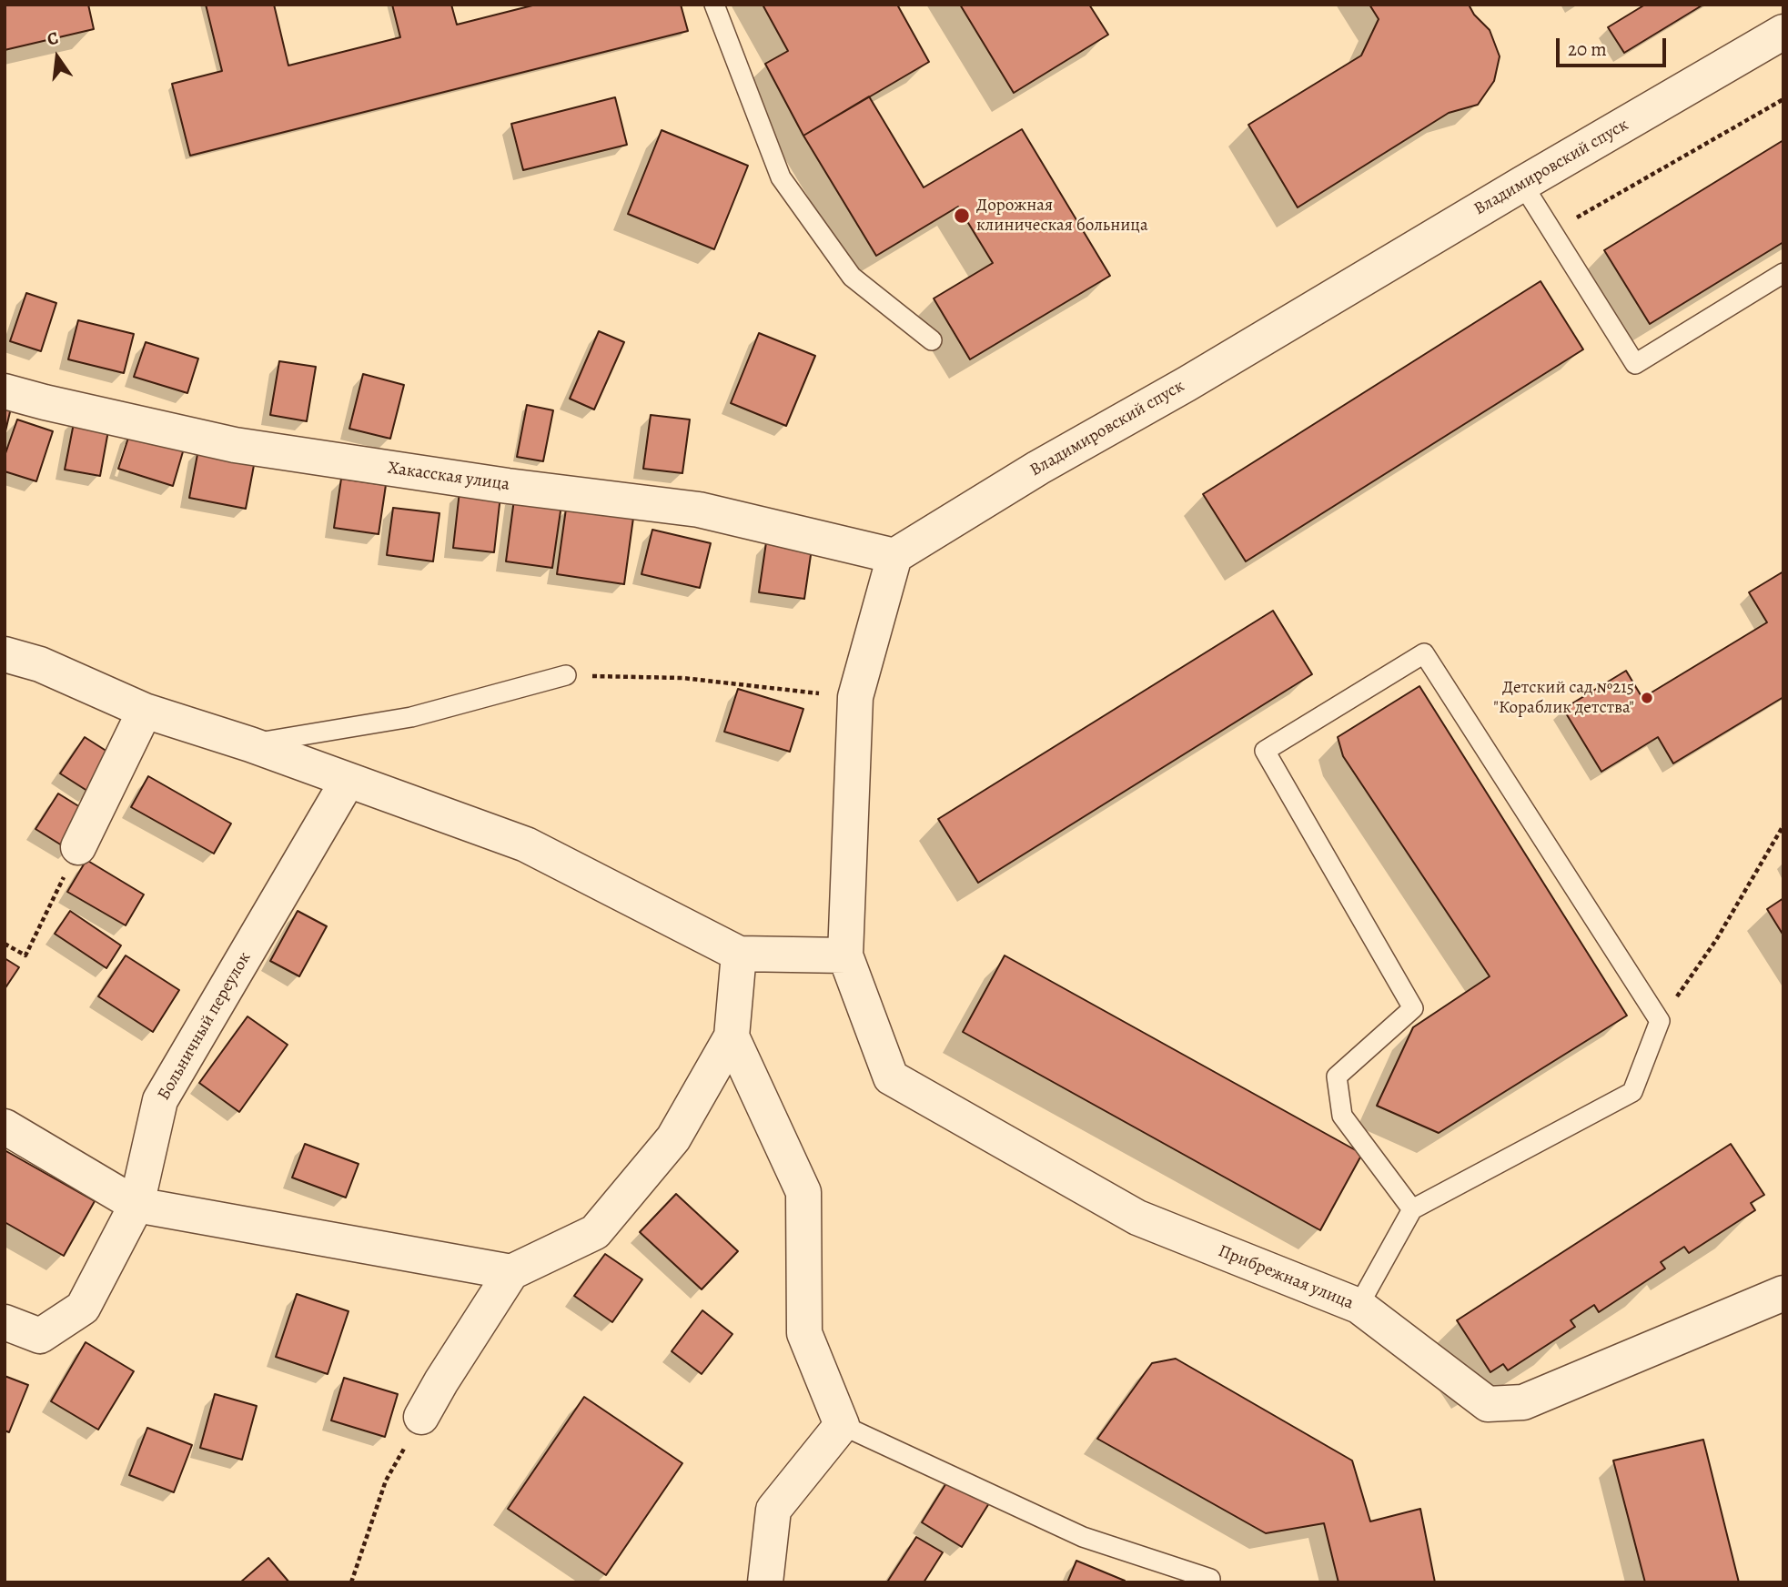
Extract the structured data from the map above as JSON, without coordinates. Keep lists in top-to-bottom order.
{
  "streets": {
    "street": [
      "Владимировский спуск",
      "Хакасская улица",
      "Больничный переулок",
      "Прибрежная улица"
    ]
  },
  "crossings": [
    ["Владимировский спуск", "Хакасская улица"]
  ],
  "places": ["Дорожная клиническая больница", "Детский сад №215 \"Кораблик детства\""],
  "scale_bar": "20 m",
  "north": "top"
}
